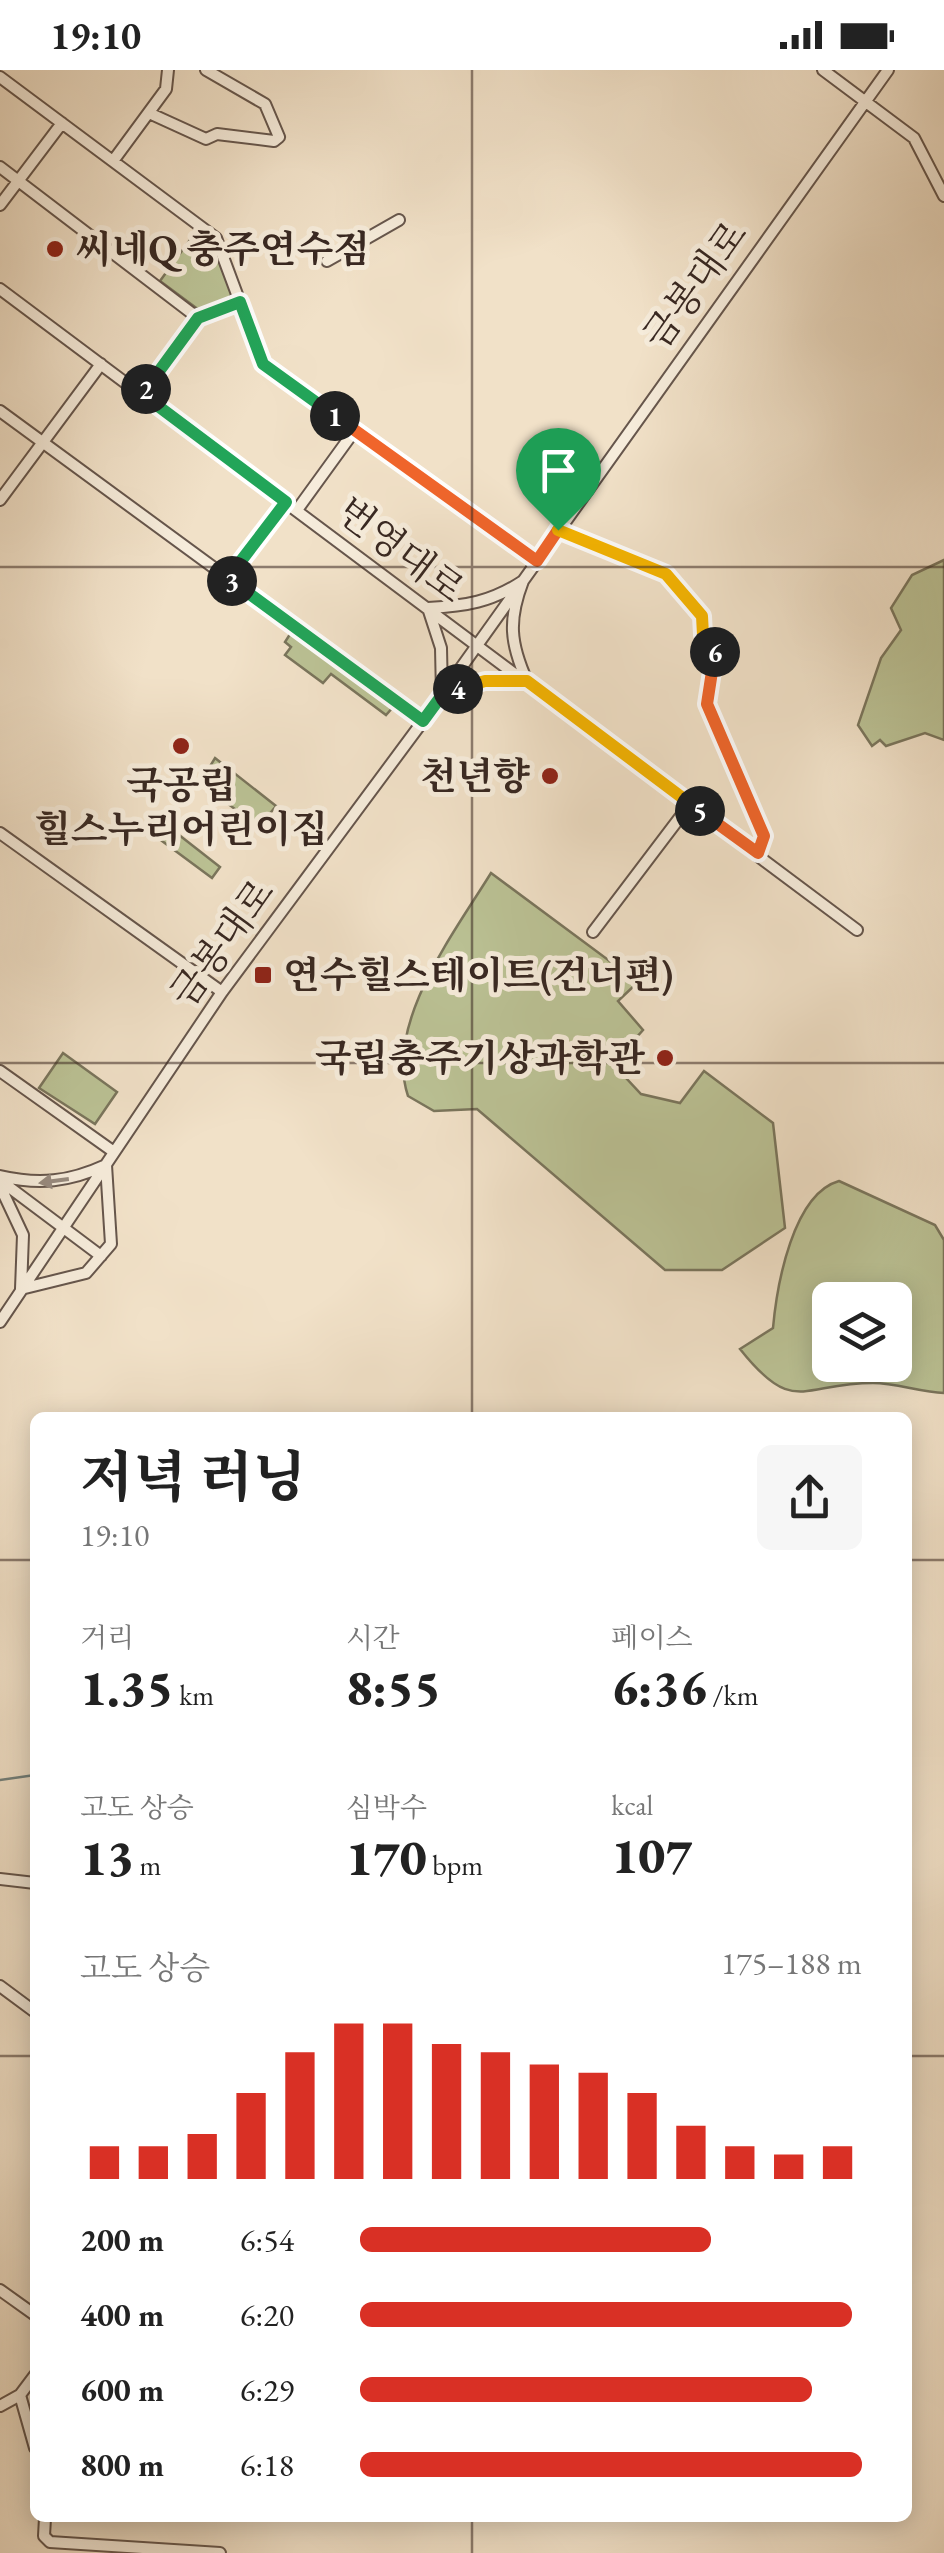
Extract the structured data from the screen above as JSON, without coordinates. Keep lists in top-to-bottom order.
{
  "streets": {
    "street": ["금봉대로", "번영대로"]
  },
  "crossings": [
    ["금봉대로", "번영대로"]
  ],
  "places": {
    "other": [
      "씨네Q 충주연수점",
      "국공립 힐스누리어린이집",
      "천년향",
      "국립충주기상과학관"
    ],
    "transit": ["연수힐스테이트(건너편)"]
  },
  "page": {
    "status": "19:10",
    "pins": [
      "2",
      "1",
      "3",
      "6",
      "4",
      "5"
    ],
    "heading": ["저녁 러닝", "19:10"],
    "stats": [
      ["거리", "1.35 km"],
      ["시간", "8:55"],
      ["페이스", "6:36 /km"],
      ["고도 상승", "13 m"],
      ["심박수", "170 bpm"],
      ["kcal", "107"]
    ],
    "chart": ["고도 상승", "175–188 m"],
    "list": [
      {
        "name": "200 m",
        "note": "6:54"
      },
      {
        "name": "400 m",
        "note": "6:20"
      },
      {
        "name": "600 m",
        "note": "6:29"
      },
      {
        "name": "800 m",
        "note": "6:18"
      }
    ]
  }
}
